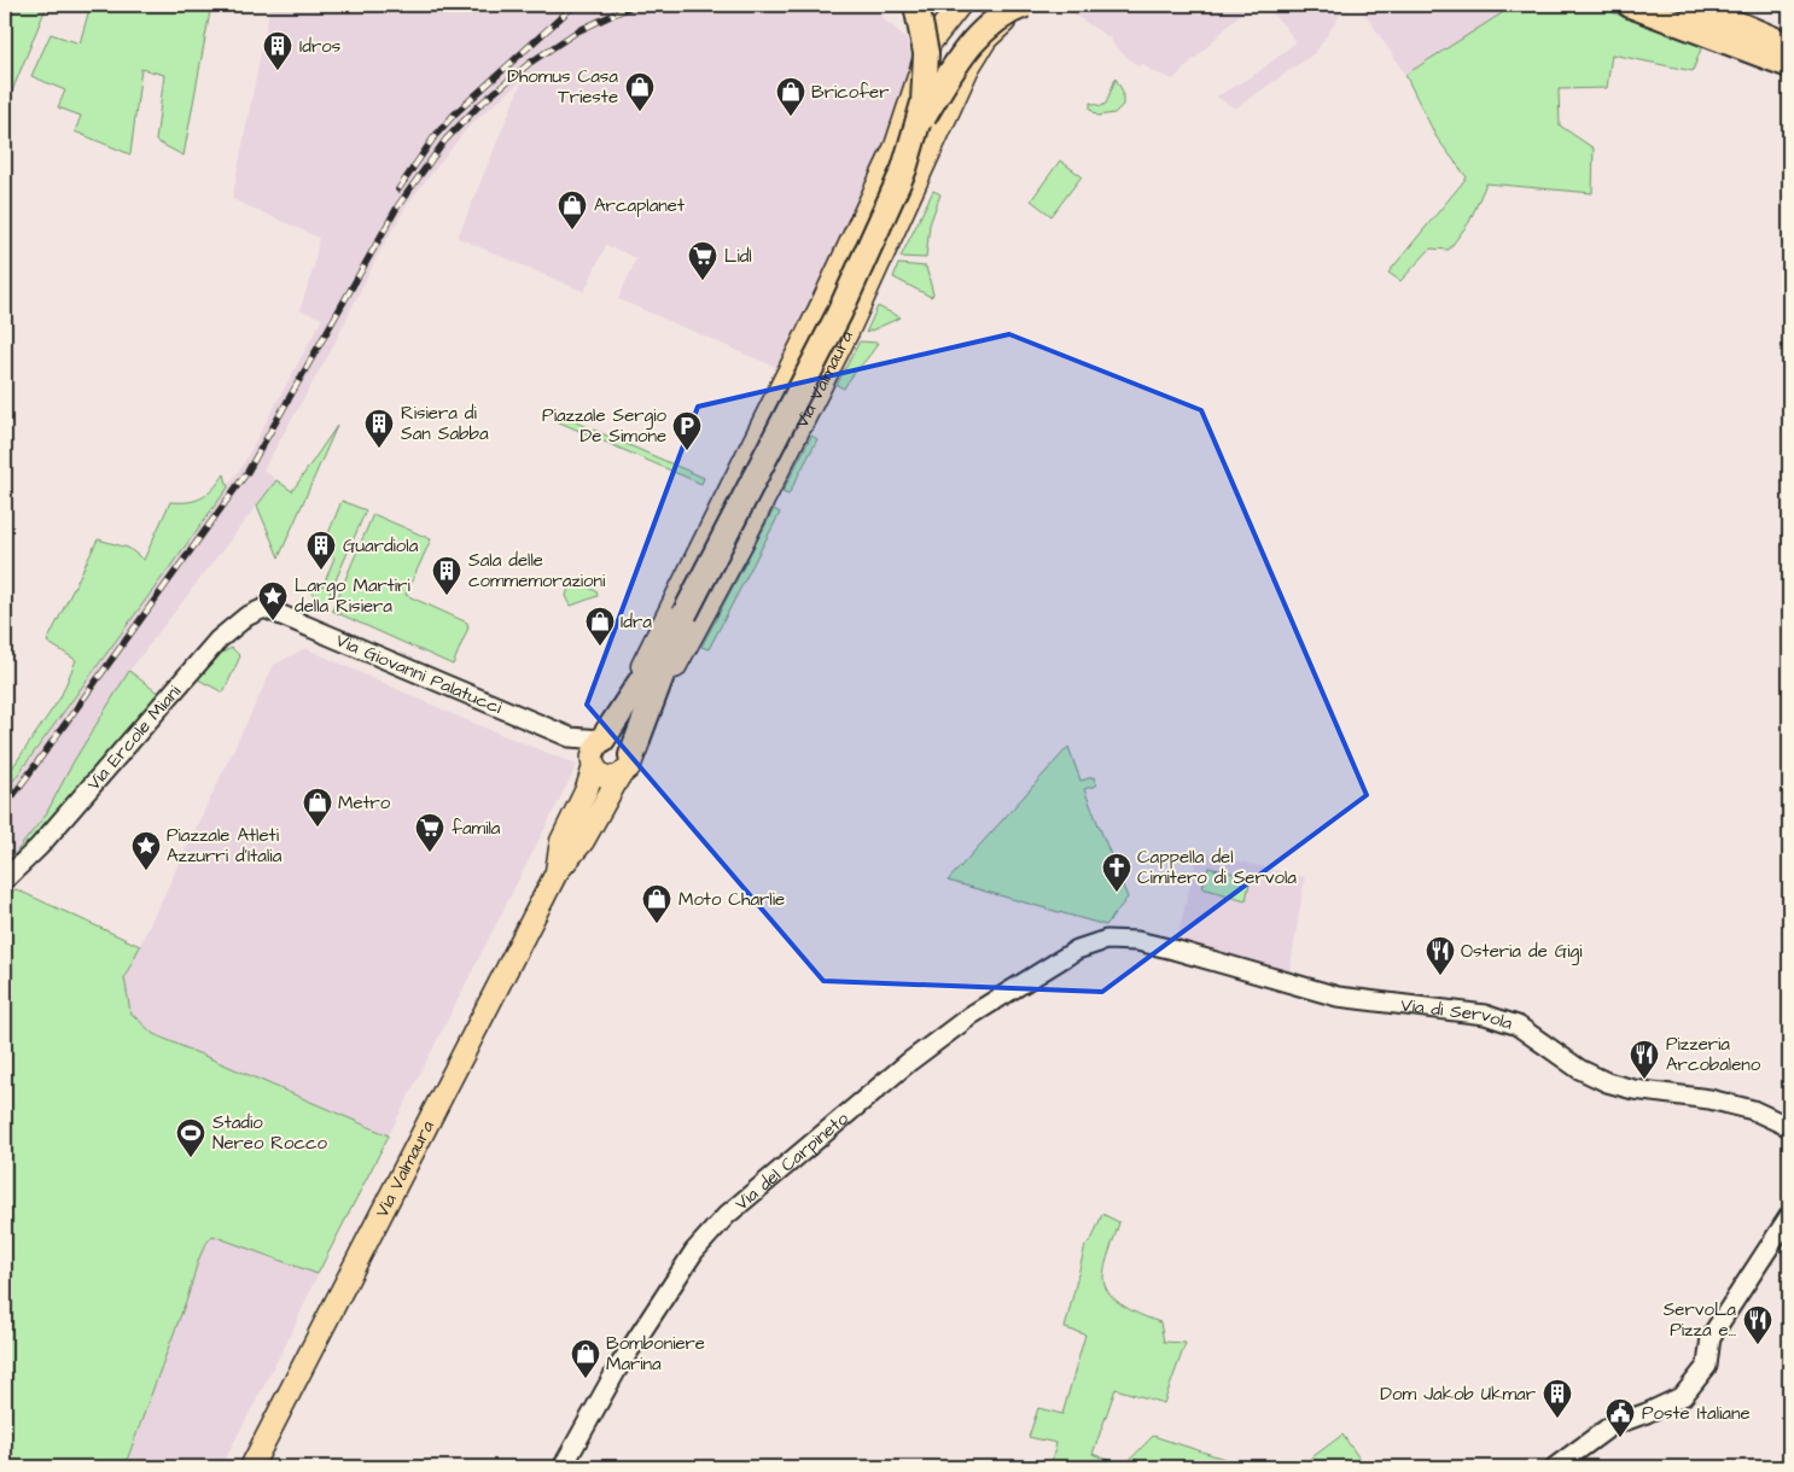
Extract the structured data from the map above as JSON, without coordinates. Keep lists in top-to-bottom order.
{
  "streets": {
    "main road": [
      "Via Valmaura",
      "Via Giovanni Palatucci",
      "Via Ercole Miani",
      "Via di Servola",
      "Via del Carpineto"
    ]
  },
  "crossings": [
    ["Via Valmaura", "Via Giovanni Palatucci"],
    ["Via Giovanni Palatucci", "Via Ercole Miani"],
    ["Via di Servola", "Via del Carpineto"]
  ],
  "places": {
    "building": [
      "Idros",
      "Risiera di San Sabba",
      "Guardiola",
      "Sala delle commemorazioni",
      "Dom Jakob Ukmar"
    ],
    "shop": [
      "Dhomus Casa Trieste",
      "Bricofer",
      "Arcaplanet",
      "Idra",
      "Metro",
      "Moto Charlie",
      "Bomboniere Marina"
    ],
    "supermarket": ["Lidl", "famila"],
    "parking": ["Piazzale Sergio De Simone"],
    "place": ["Largo Martiri della Risiera", "Piazzale Atleti Azzurri d'Italia"],
    "church": ["Cappella del Cimitero di Servola"],
    "restaurant": ["Osteria de Gigi", "Pizzeria Arcobaleno", "ServoLa Pizza e..."],
    "sports": ["Stadio Nereo Rocco"],
    "public building": ["Poste Italiane"]
  }
}
